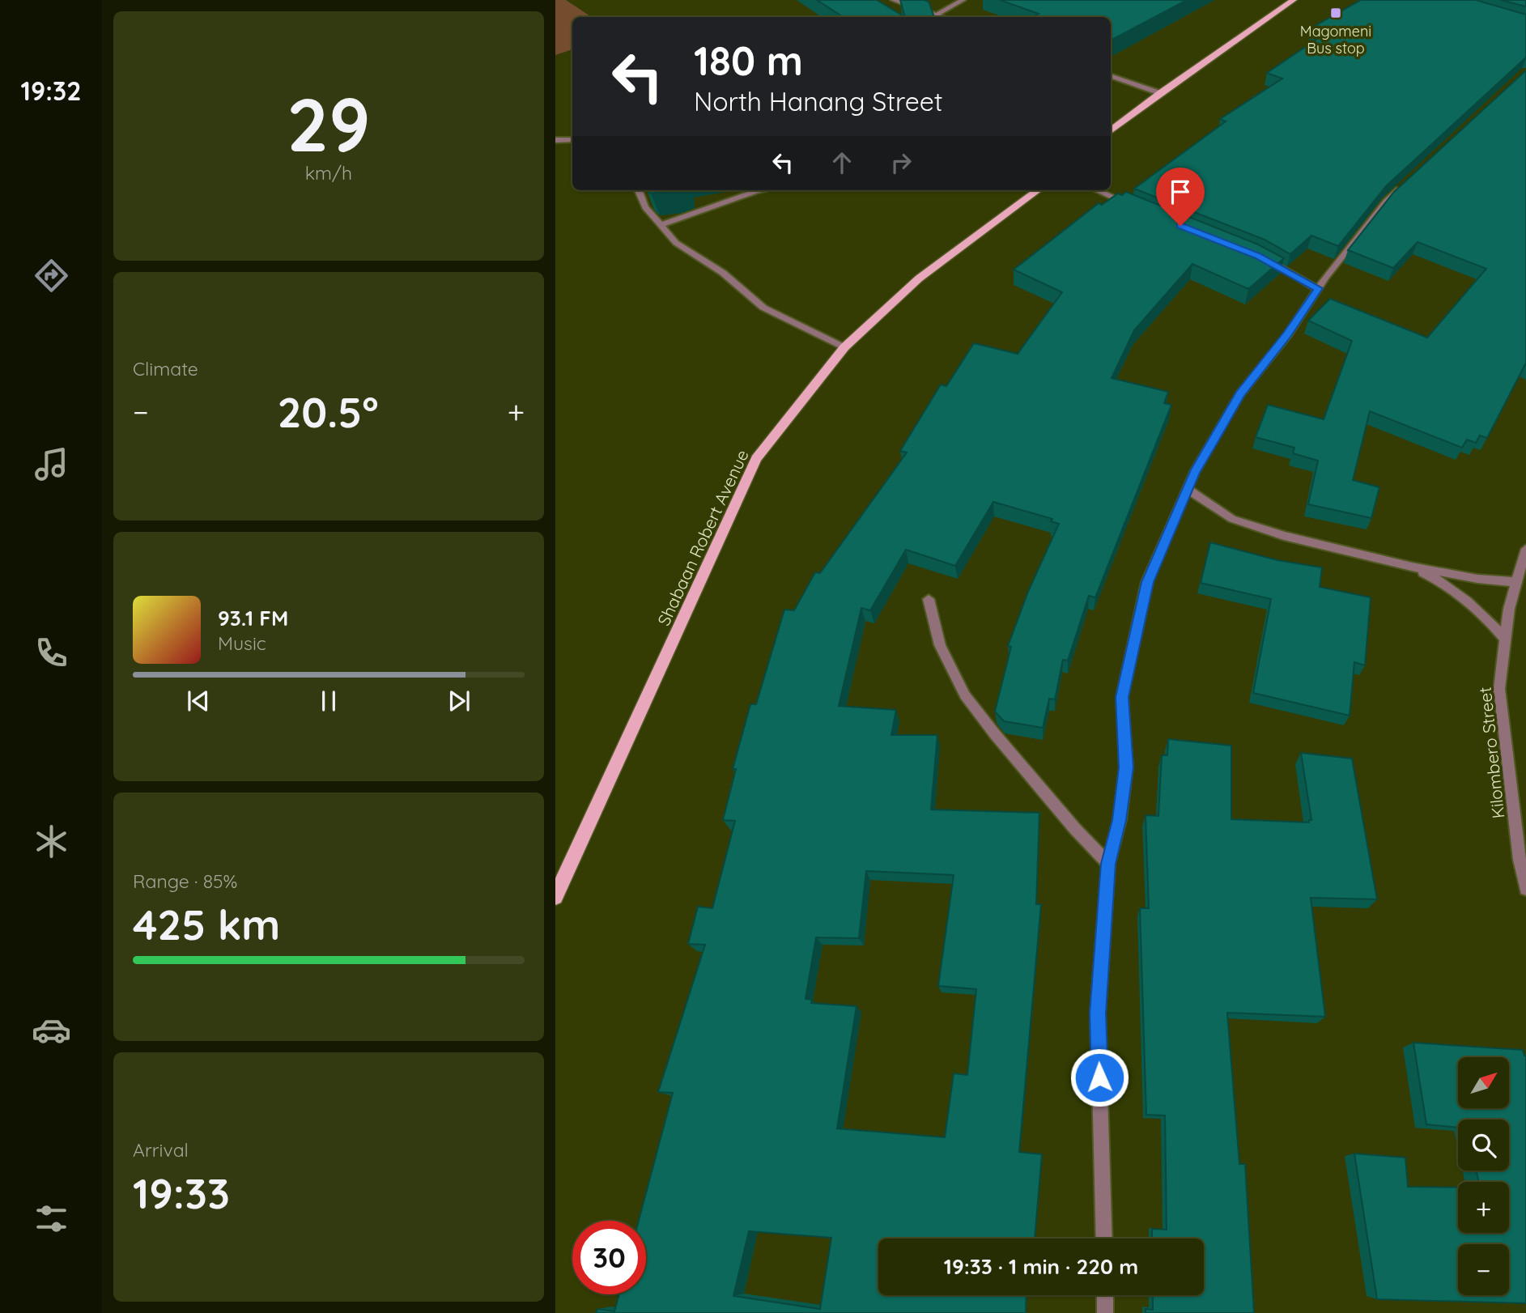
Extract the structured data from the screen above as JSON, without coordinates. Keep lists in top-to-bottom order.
{
  "streets": {
    "main road": ["Shabaan Robert Avenue"],
    "street": ["Kilombero Street"]
  },
  "places": {
    "transit": ["Magomeni Bus stop"]
  },
  "north": "top right",
  "page": {
    "tabs": "19:32",
    "tile": [
      ["29", "km/h"],
      "Climate",
      ["Range · 85%", "425 km"],
      ["Arrival", "19:33"]
    ],
    "turn": ["180 m", "North Hanang Street"],
    "heat": ["−", "20.5°", "+"],
    "song": ["93.1 FM", "Music"],
    "map_buttons": ["+", "−"],
    "limit": "30",
    "trip": "19:33 · 1 min · 220 m"
  }
}
